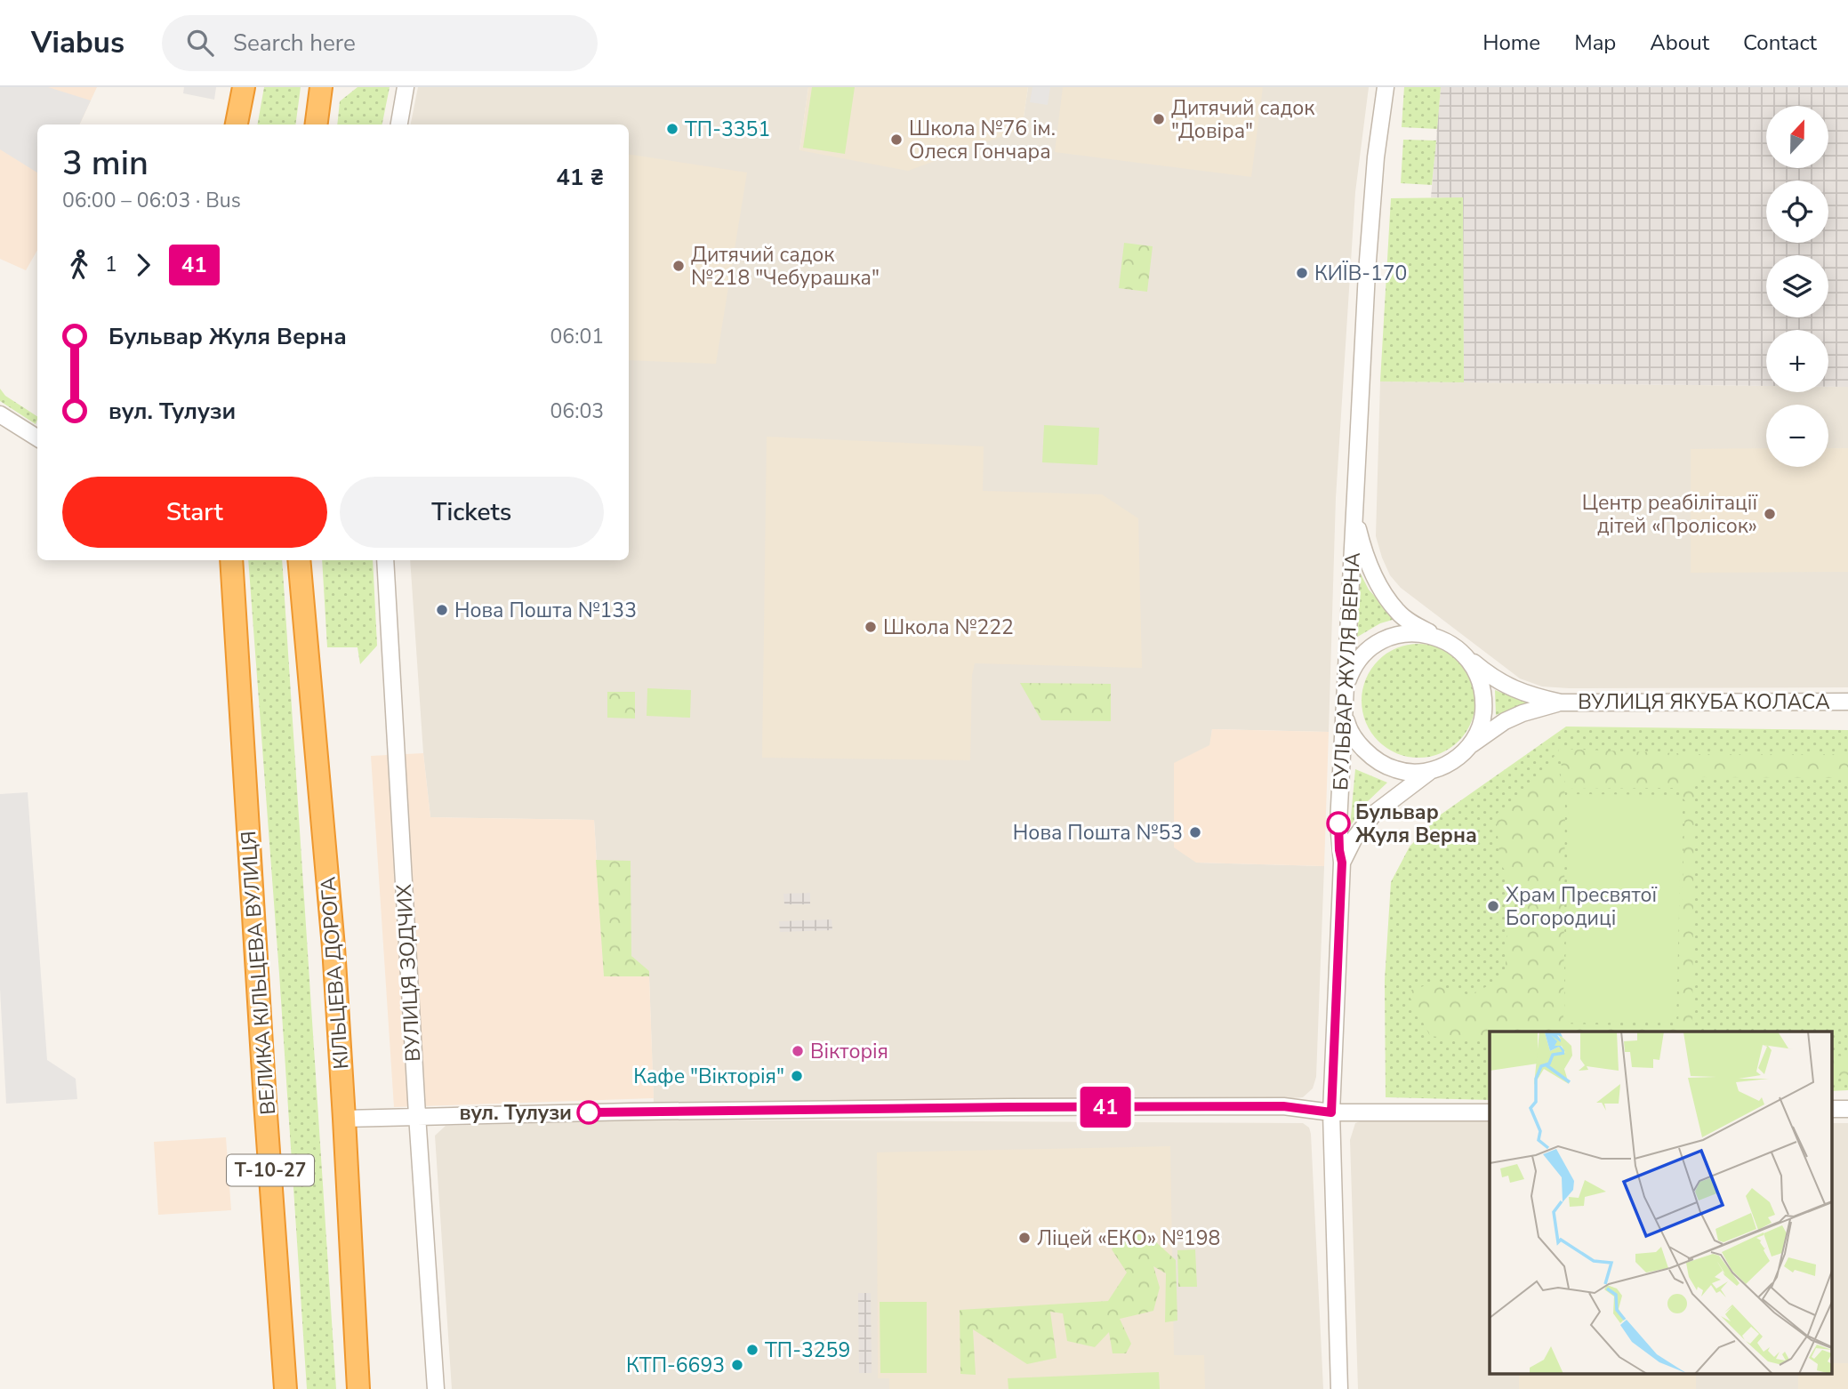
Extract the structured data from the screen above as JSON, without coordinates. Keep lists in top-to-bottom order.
{
  "streets": {
    "highway": ["ВЕЛИКА КІЛЬЦЕВА ВУЛИЦЯ", "КІЛЬЦЕВА ДОРОГА", "Т-10-27"],
    "street": ["БУЛЬВАР ЖУЛЯ ВЕРНА", "ВУЛИЦЯ ЯКУБА КОЛАСА", "ВУЛИЦЯ ЗОДЧИХ"]
  },
  "crossings": [
    ["БУЛЬВАР ЖУЛЯ ВЕРНА", "ВУЛИЦЯ ЯКУБА КОЛАСА"]
  ],
  "places": [
    "Дитячий садок \"Довіра\"",
    "ТП-3351",
    "Школа №76 ім. Олеся Гончара",
    "Дитячий садок №218 \"Чебурашка\"",
    "КИЇВ-170",
    "Центр реабілітації дітей «Пролісок»",
    "Нова Пошта №133",
    "Школа №222",
    "Бульвар Жуля Верна",
    "Нова Пошта №53",
    "Храм Пресвятої Богородиці",
    "Вікторія",
    "Кафе \"Вікторія\"",
    "вул. Тулузи",
    "Ліцей «ЕКО» №198",
    "ТП-3259",
    "КТП-6693"
  ],
  "lines": ["bus line 41"],
  "north": "top",
  "page": {
    "header": "Viabus",
    "search": "Search here",
    "nav": [
      "Home",
      "Map",
      "About",
      "Contact"
    ],
    "on_map": "41",
    "map_buttons": ["+", "−"],
    "heading": ["3 min", "06:00 – 06:03 · Bus", "41 ₴"],
    "legs": ["1", "41"],
    "list": [
      {
        "name": "Бульвар Жуля Верна",
        "value": "06:01"
      },
      {
        "name": "вул. Тулузи",
        "value": "06:03"
      }
    ],
    "buttons": ["Start", "Tickets"]
  }
}
